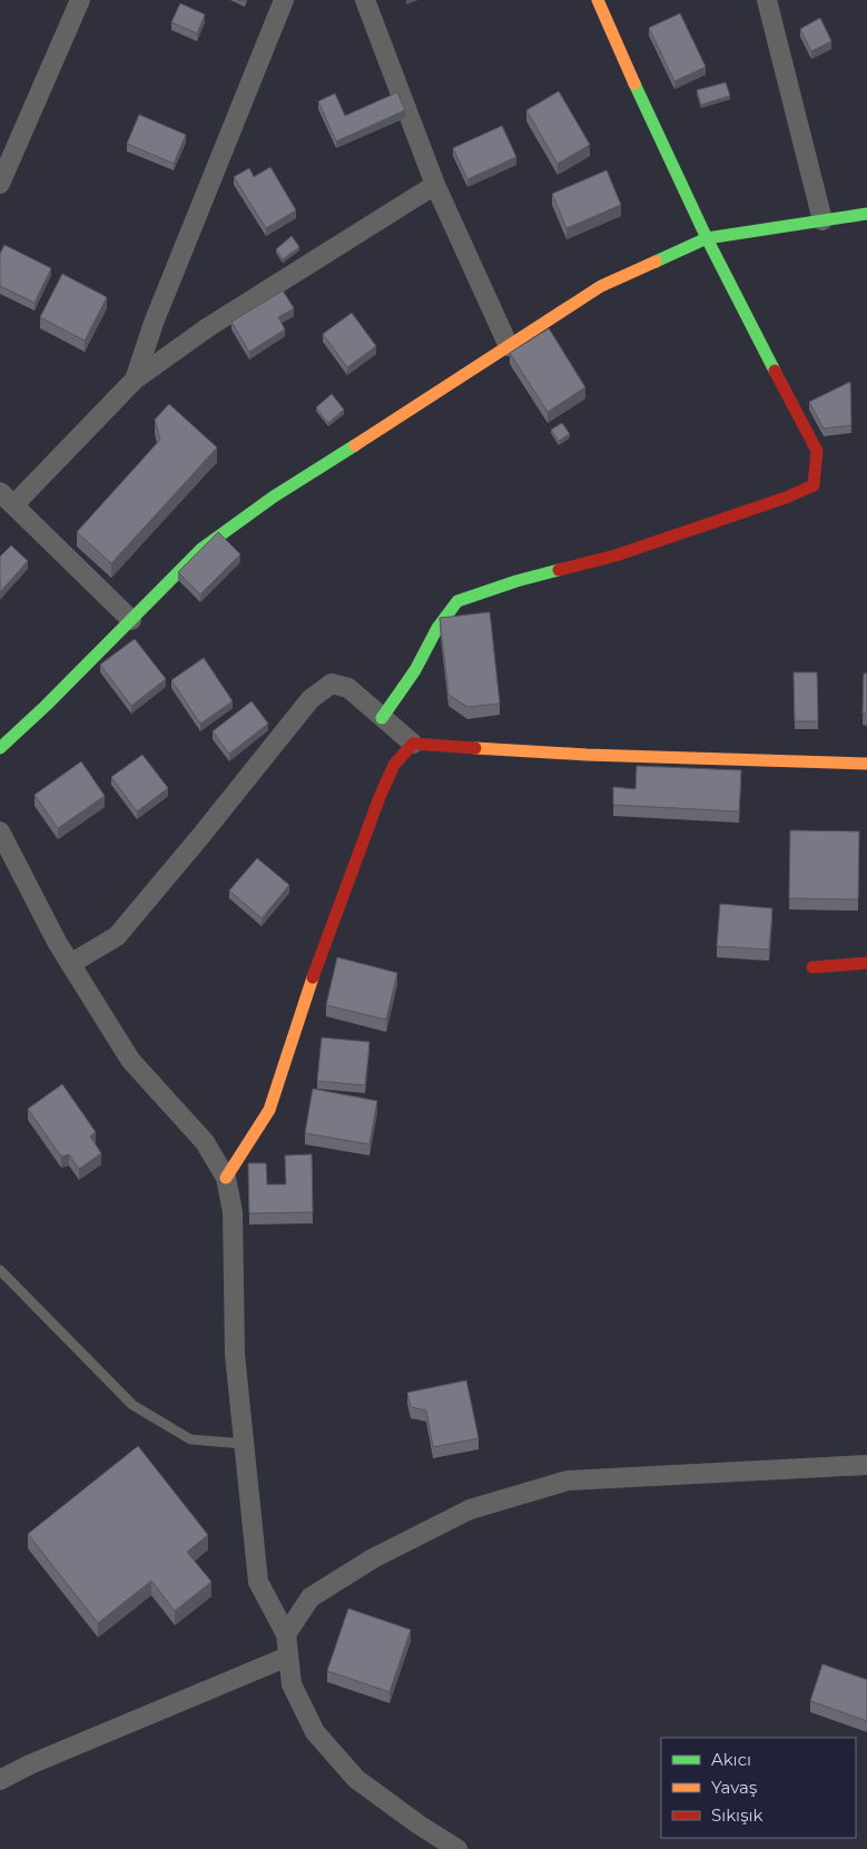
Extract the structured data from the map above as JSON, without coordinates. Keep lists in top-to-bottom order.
{
  "legend": ["Akıcı", "Yavaş", "Sıkışık"]
}
